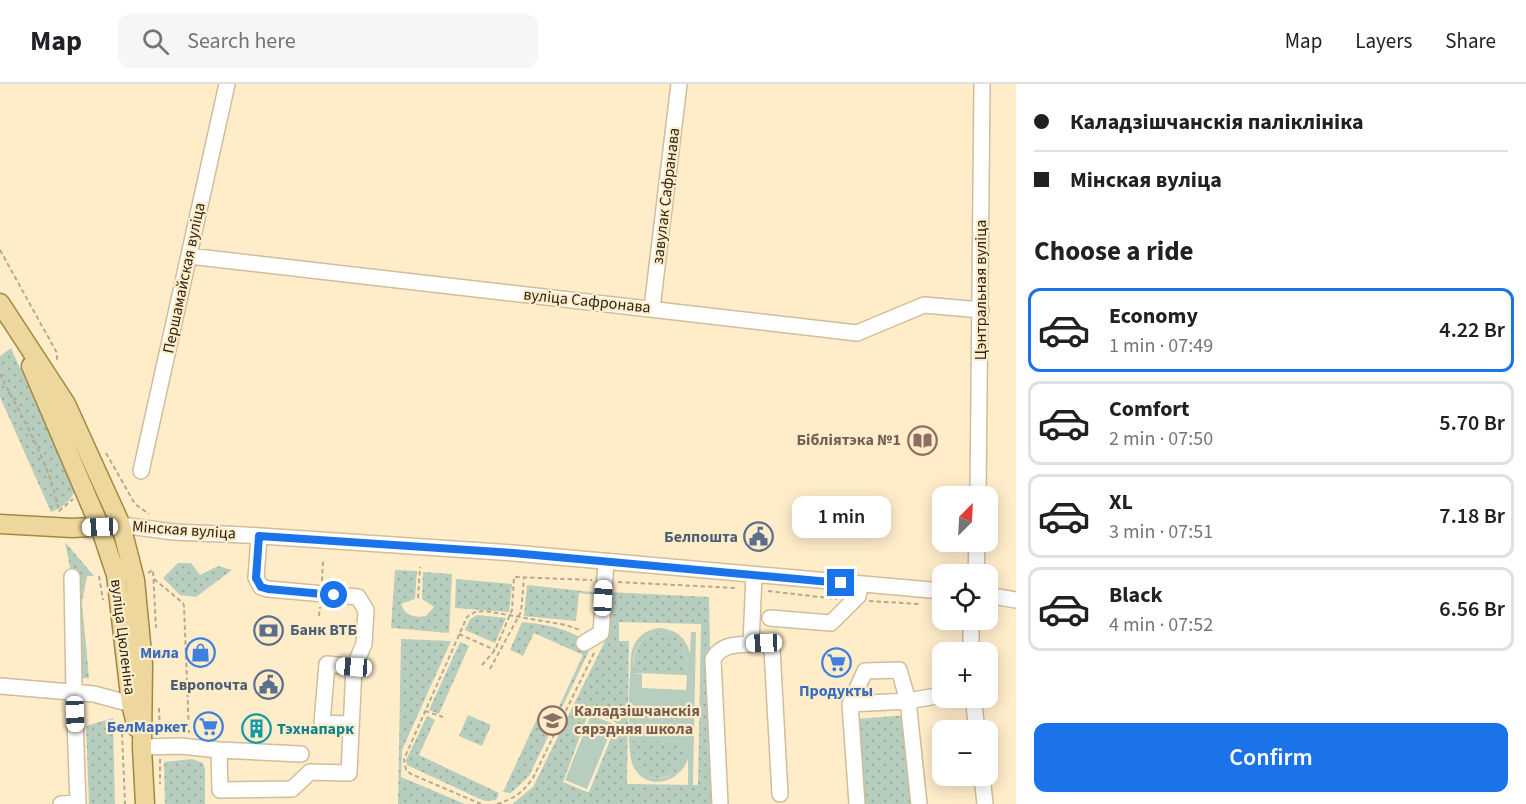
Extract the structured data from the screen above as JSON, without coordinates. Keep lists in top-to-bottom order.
{
  "streets": {
    "main road": ["Мінская вуліца", "вуліца Цюленіна"],
    "street": [
      "завулак Сафранава",
      "Першамайская вуліца",
      "Цэнтральная вуліца",
      "вуліца Сафронава"
    ]
  },
  "crossings": [
    ["завулак Сафранава", "вуліца Сафронава"],
    ["Першамайская вуліца", "вуліца Сафронава"],
    ["Цэнтральная вуліца", "вуліца Сафронава"],
    ["Мінская вуліца", "вуліца Цюленіна"]
  ],
  "places": {
    "library": ["Бібліятэка №1"],
    "public building": ["Белпошта", "Европочта"],
    "bank": ["Банк ВТБ"],
    "shop": ["Мила"],
    "supermarket": ["Продукты", "БелМаркет"],
    "school or university": ["Каладзішчанскія сярэдняя школа"],
    "building": ["Тэхнапарк"]
  },
  "north": "top right",
  "page": {
    "header": "Map",
    "search": "Search here",
    "nav": ["Map", "Layers", "Share"],
    "banner": ["Каладзішчанскія паліклініка", "Мінская вуліца"],
    "heading": "Choose a ride",
    "list": [
      {
        "name": "Economy",
        "note": "1 min · 07:49",
        "value": "4.22 Br"
      },
      {
        "name": "Comfort",
        "note": "2 min · 07:50",
        "value": "5.70 Br"
      },
      {
        "name": "XL",
        "note": "3 min · 07:51",
        "value": "7.18 Br"
      },
      {
        "name": "Black",
        "note": "4 min · 07:52",
        "value": "6.56 Br"
      }
    ],
    "map_buttons": ["+", "−"],
    "bubble": "1 min",
    "buttons": "Confirm"
  }
}
